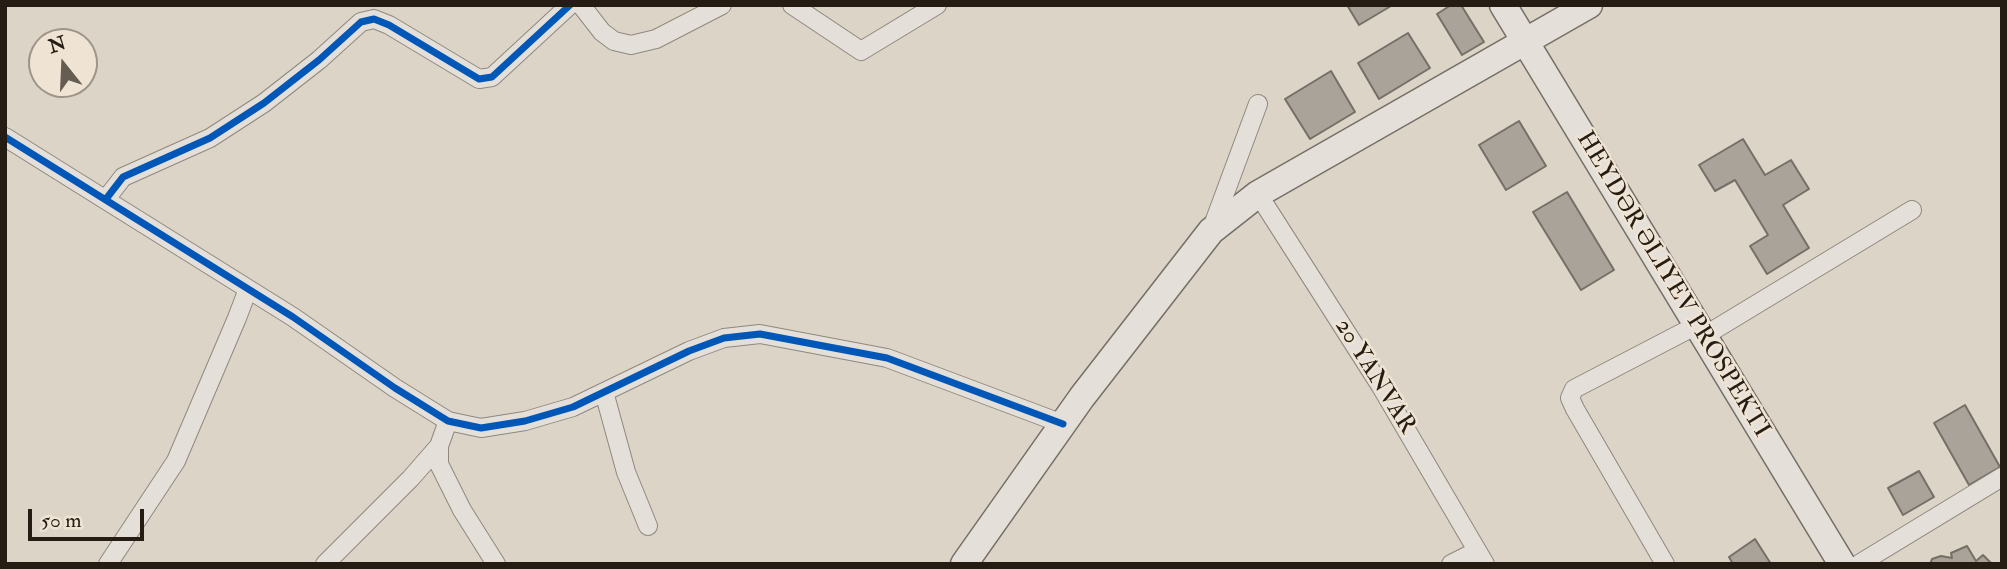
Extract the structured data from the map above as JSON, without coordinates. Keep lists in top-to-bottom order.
{
  "streets": {
    "main road": ["HEYDƏR ƏLIYEV PROSPEKTI"],
    "street": ["20 YANVAR"]
  },
  "scale_bar": "50 m",
  "north": "top"
}
